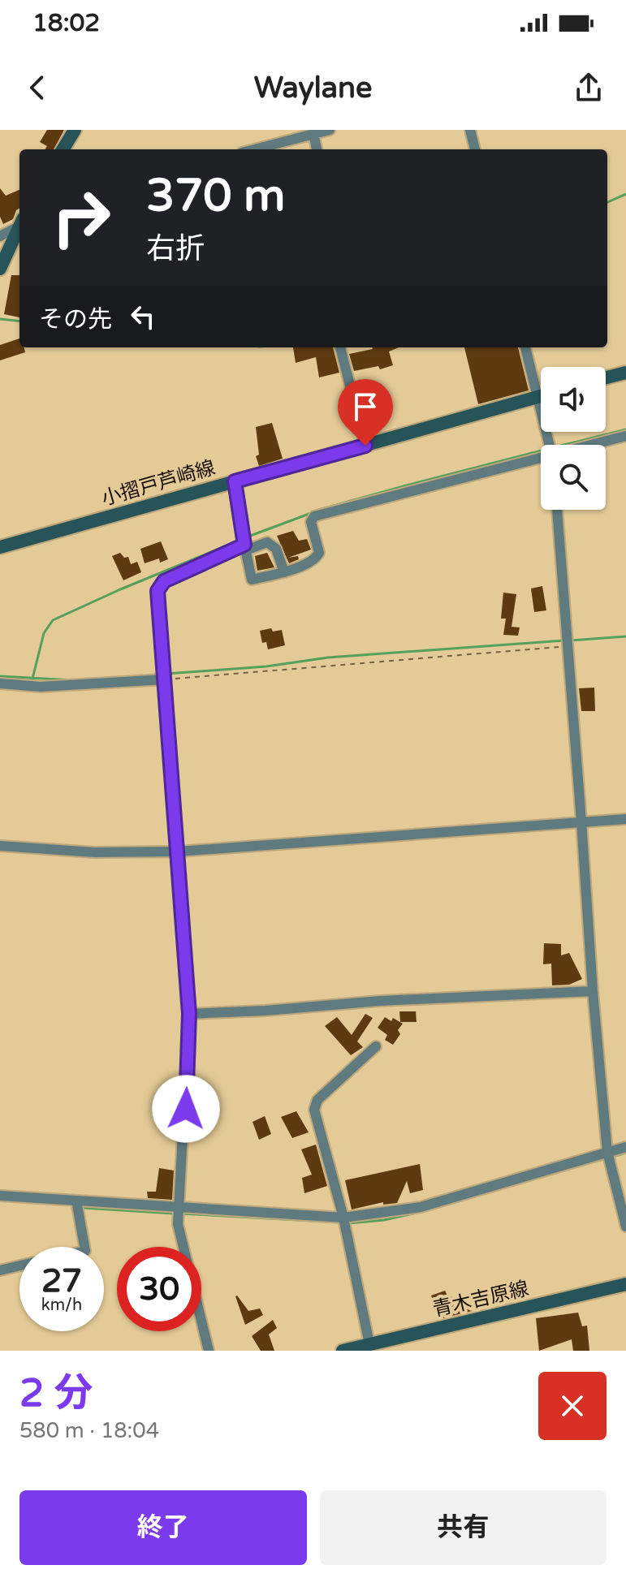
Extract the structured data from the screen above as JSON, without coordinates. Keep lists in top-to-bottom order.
{
  "streets": {
    "main road": ["小摺戸芦崎線", "青木吉原線"]
  },
  "page": {
    "status": "18:02",
    "header": "Waylane",
    "turn": ["370 m", "右折"],
    "then": "その先",
    "speed": "27 km/h",
    "limit": "30",
    "heading": ["2 分", "580 m · 18:04"],
    "buttons": ["終了", "共有"]
  }
}
